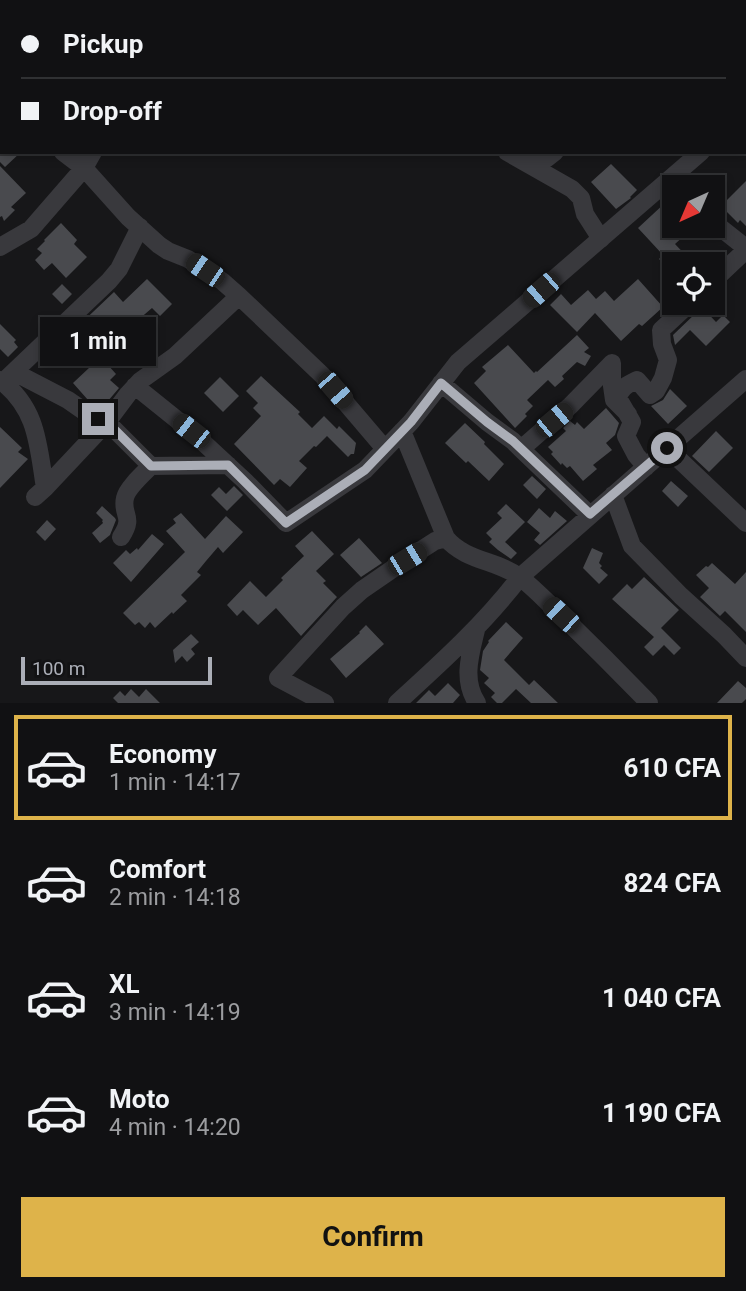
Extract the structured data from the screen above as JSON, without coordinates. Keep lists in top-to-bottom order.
{
  "scale_bar": "100 m",
  "north": "bottom left",
  "page": {
    "banner": ["Pickup", "Drop-off"],
    "bubble": "1 min",
    "scale": "100 m",
    "list": [
      {
        "name": "Economy",
        "note": "1 min · 14:17",
        "value": "610 CFA"
      },
      {
        "name": "Comfort",
        "note": "2 min · 14:18",
        "value": "824 CFA"
      },
      {
        "name": "XL",
        "note": "3 min · 14:19",
        "value": "1 040 CFA"
      },
      {
        "name": "Moto",
        "note": "4 min · 14:20",
        "value": "1 190 CFA"
      }
    ],
    "buttons": "Confirm"
  }
}
